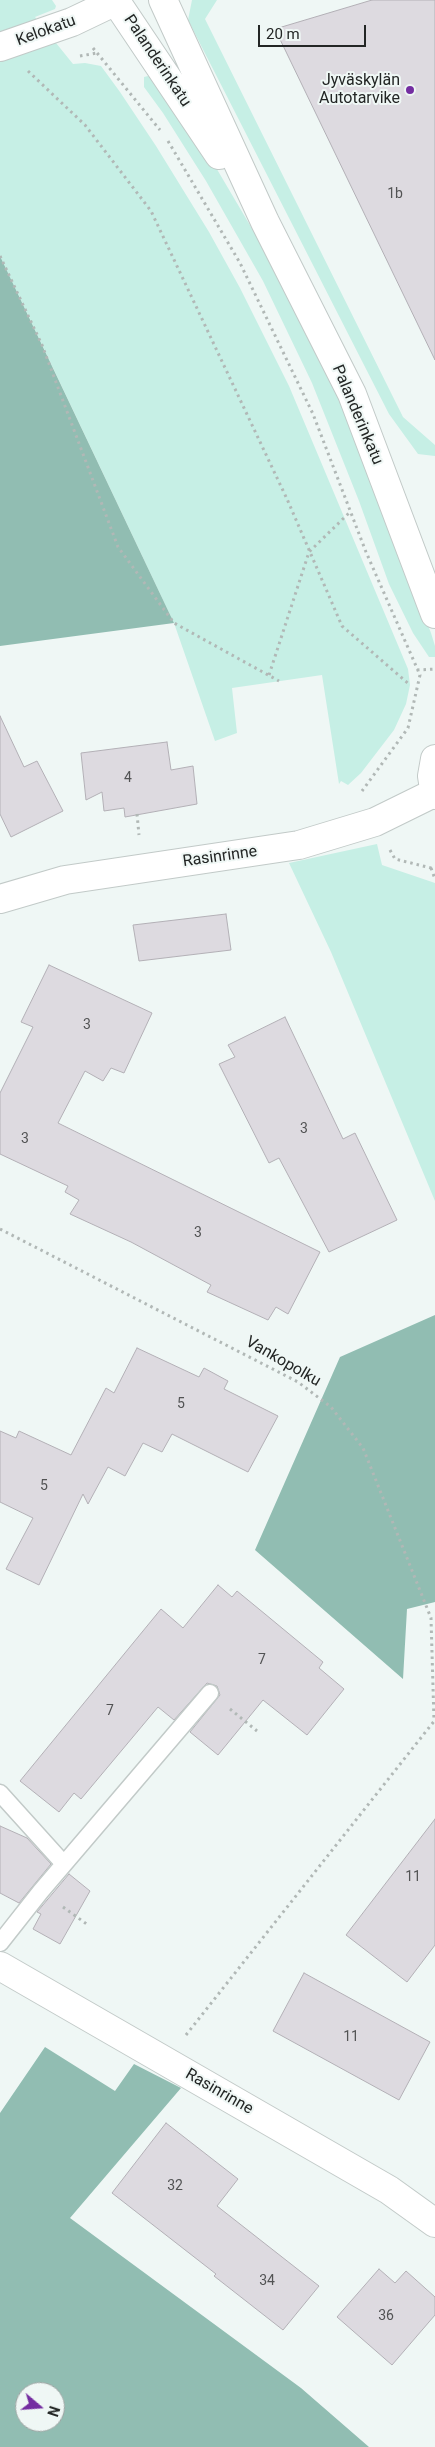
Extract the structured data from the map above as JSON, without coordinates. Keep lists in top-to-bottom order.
{
  "streets": {
    "street": ["Kelokatu", "Palanderinkatu", "Rasinrinne"],
    "path": ["Vankopolku"]
  },
  "crossings": [
    ["Kelokatu", "Palanderinkatu"]
  ],
  "places": ["Jyväskylän Autotarvike"],
  "house_numbers": [
    "1b",
    "4",
    "3",
    "3",
    "3",
    "3",
    "5",
    "5",
    "7",
    "7",
    "11",
    "11",
    "32",
    "34",
    "36"
  ],
  "scale_bar": "20 m",
  "north": "right"
}
